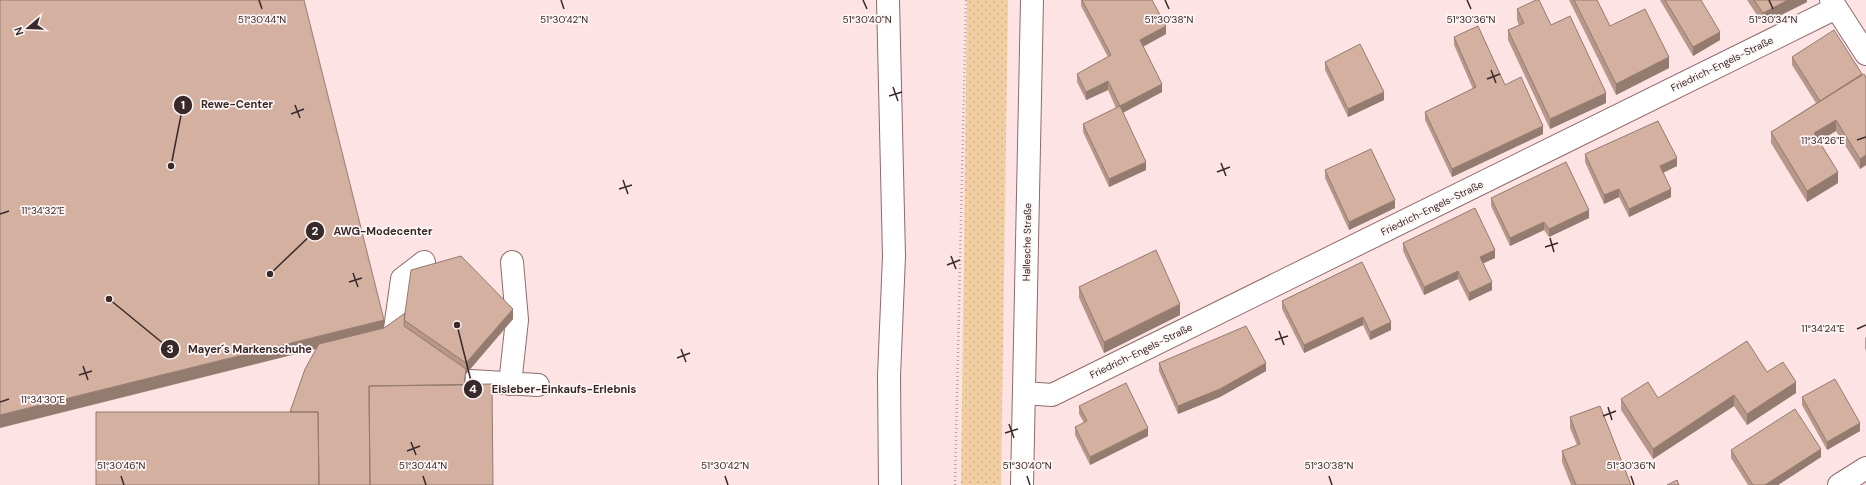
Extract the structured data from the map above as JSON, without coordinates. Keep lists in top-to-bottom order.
{
  "streets": {
    "street": ["Friedrich-Engels-Straße", "Hallesche Straße"]
  },
  "crossings": [
    ["Friedrich-Engels-Straße", "Hallesche Straße"]
  ],
  "places": [
    "Rewe-Center",
    "AWG-Modecenter",
    "Mayer´s Markenschuhe",
    "Eisleber-Einkaufs-Erlebnis"
  ],
  "north": "left",
  "coordinates": [
    "51°30'44\"N",
    "51°30'42\"N",
    "51°30'40\"N",
    "51°30'38\"N",
    "51°30'36\"N",
    "51°30'34\"N",
    "11°34'26\"E",
    "11°34'32\"E",
    "11°34'24\"E",
    "11°34'30\"E",
    "51°30'46\"N"
  ]
}
